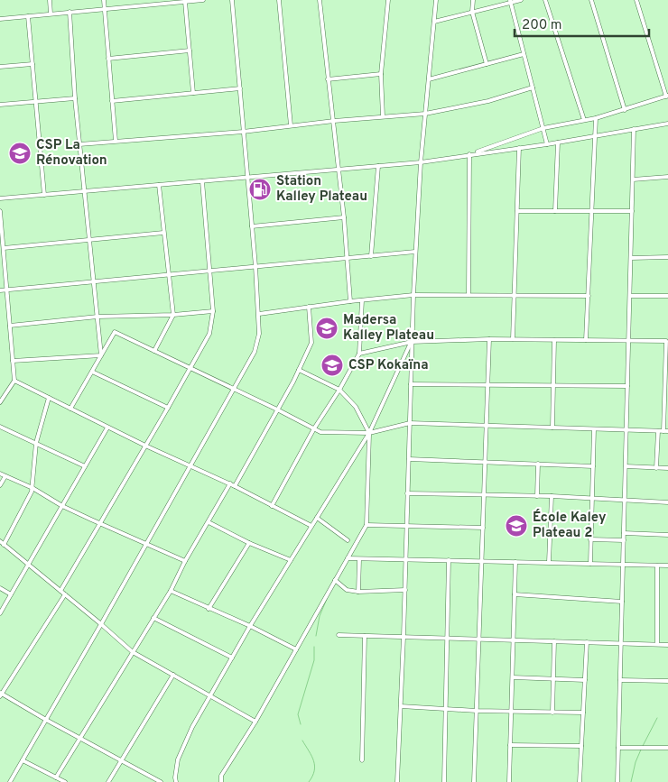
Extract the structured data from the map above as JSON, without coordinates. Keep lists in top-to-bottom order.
{
  "places": {
    "school or university": [
      "CSP La Rénovation",
      "Madersa Kalley Plateau",
      "CSP Kokaïna",
      "École Kaley Plateau 2"
    ],
    "fuel station": ["Station Kalley Plateau"]
  },
  "scale_bar": "200 m"
}
